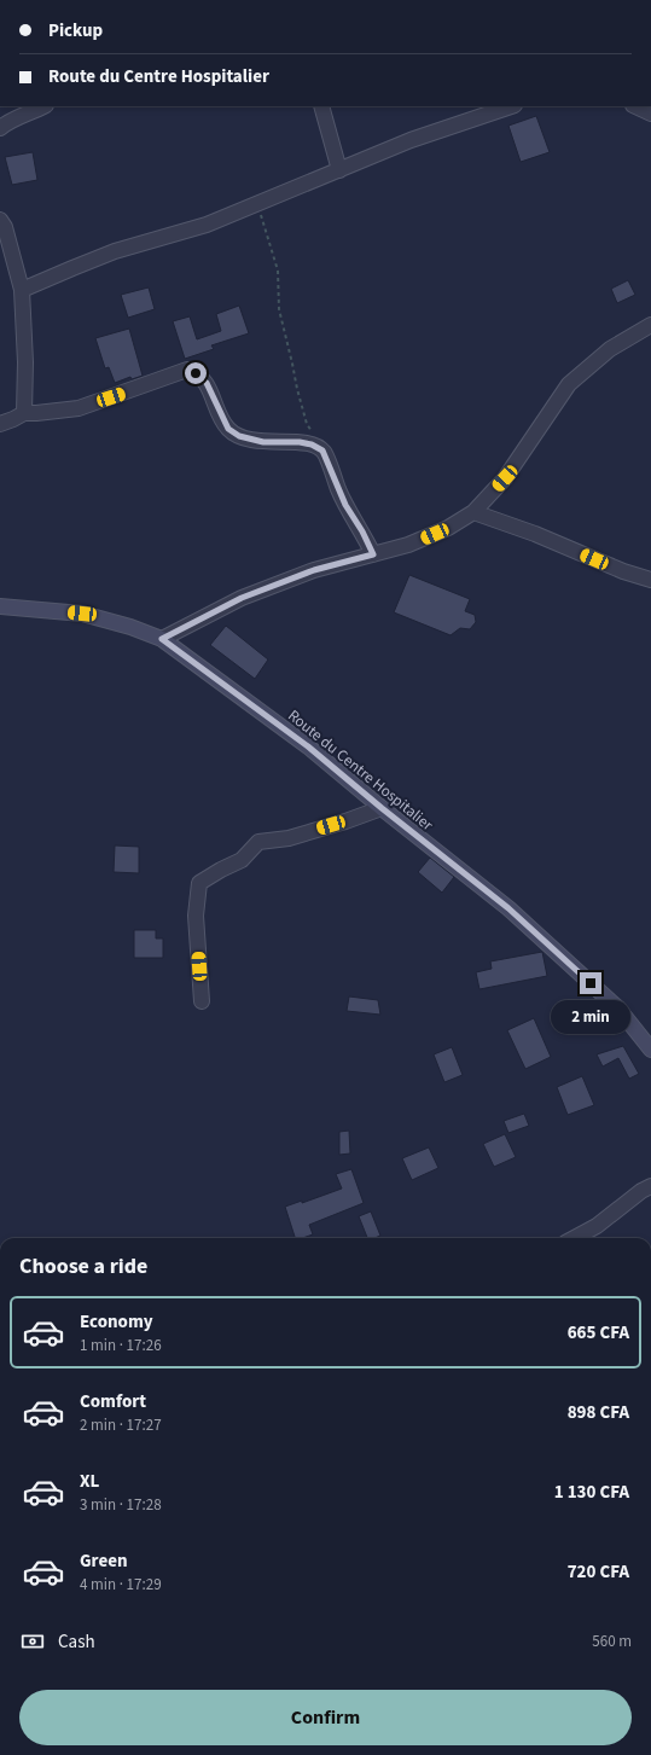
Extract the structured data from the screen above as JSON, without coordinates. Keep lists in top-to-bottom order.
{
  "streets": {
    "street": ["Route du Centre Hospitalier"]
  },
  "page": {
    "banner": ["Pickup", "Route du Centre Hospitalier"],
    "bubble": "2 min",
    "heading": "Choose a ride",
    "list": [
      {
        "name": "Economy",
        "note": "1 min · 17:26",
        "value": "665 CFA"
      },
      {
        "name": "Comfort",
        "note": "2 min · 17:27",
        "value": "898 CFA"
      },
      {
        "name": "XL",
        "note": "3 min · 17:28",
        "value": "1 130 CFA"
      },
      {
        "name": "Green",
        "note": "4 min · 17:29",
        "value": "720 CFA"
      }
    ],
    "pay": ["Cash", "560 m"],
    "buttons": "Confirm"
  }
}
